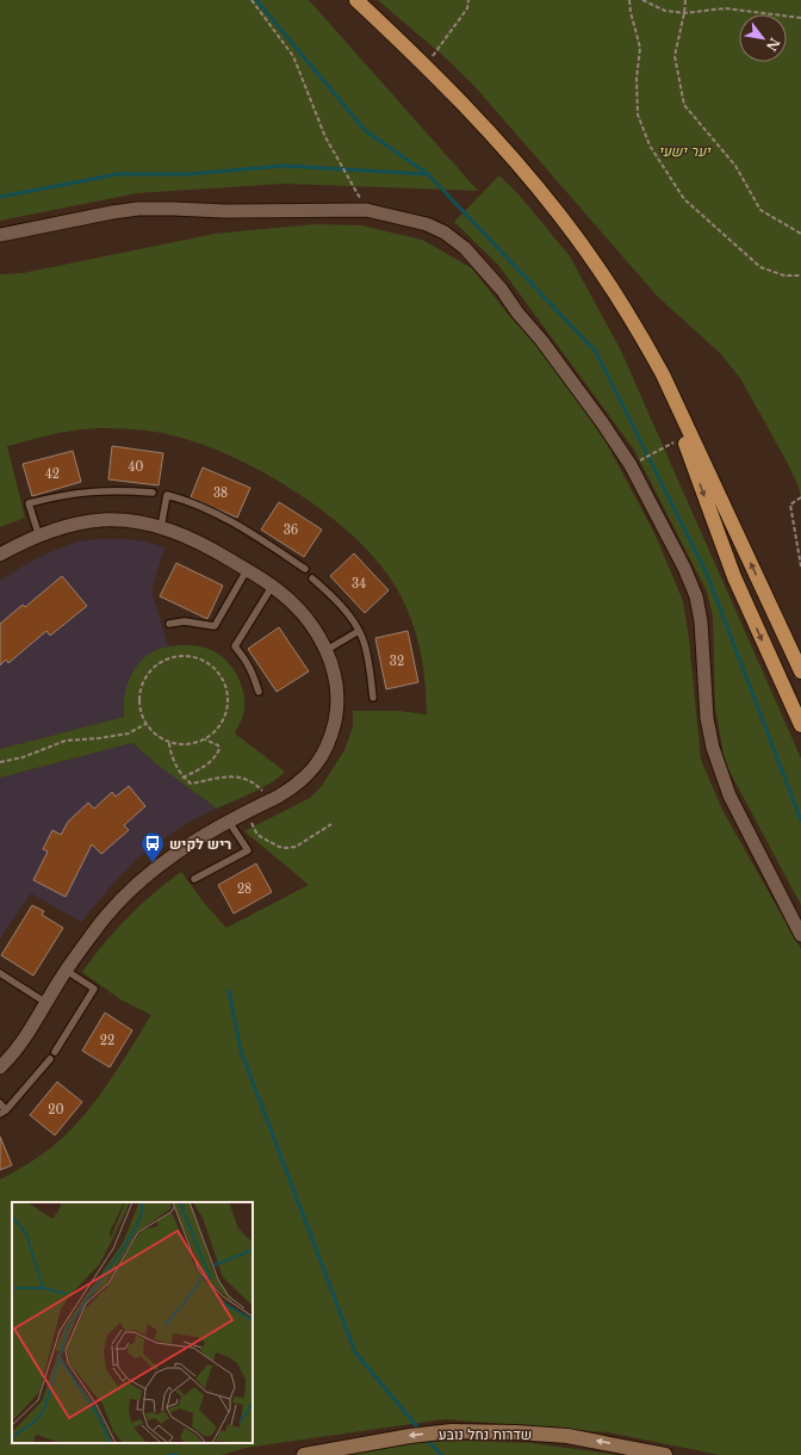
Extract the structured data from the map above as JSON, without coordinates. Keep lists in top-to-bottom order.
{
  "streets": {
    "main road": ["שדרות נחל נובע"]
  },
  "one_way": ["שדרות נחל נובע"],
  "parks": ["יער ישעי"],
  "places": {
    "bus stop": ["ריש לקיש"]
  },
  "house_numbers": [
    "40",
    "42",
    "38",
    "36",
    "34",
    "32",
    "28",
    "22",
    "20"
  ],
  "north": "bottom right"
}
